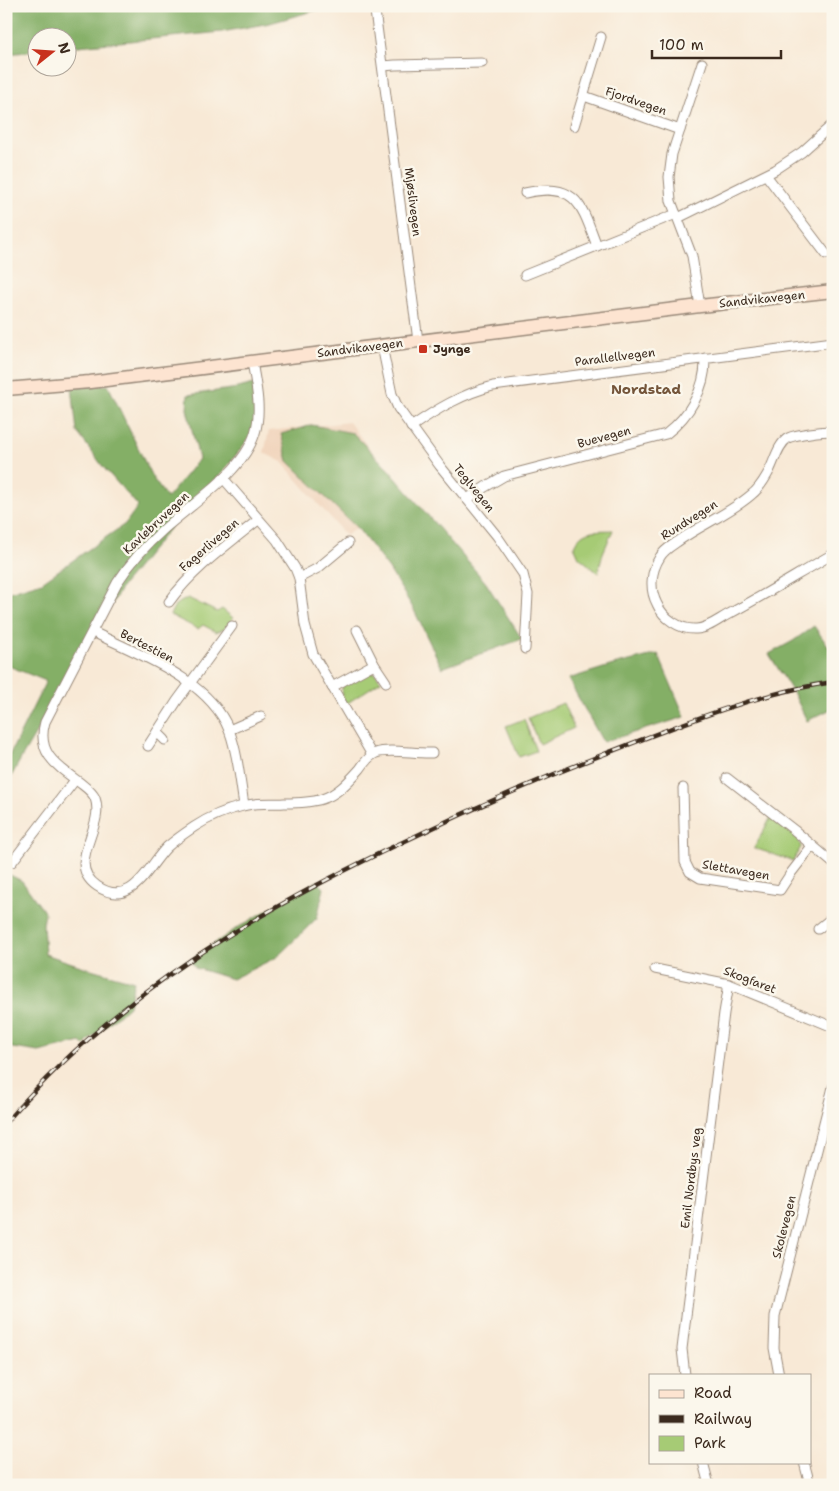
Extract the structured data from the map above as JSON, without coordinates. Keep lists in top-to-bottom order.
{
  "streets": {
    "main road": ["Sandvikavegen"],
    "street": [
      "Fjordvegen",
      "Mjøslivegen",
      "Parallellvegen",
      "Buevegen",
      "Teglvegen",
      "Rundvegen",
      "Kavlebruvegen",
      "Fagerlivegen",
      "Bertestien",
      "Slettavegen",
      "Skogfaret",
      "Emil Nordbys veg",
      "Skolevegen"
    ]
  },
  "crossings": [
    ["Mjøslivegen", "Sandvikavegen"],
    ["Sandvikavegen", "Teglvegen"],
    ["Sandvikavegen", "Kavlebruvegen"],
    ["Parallellvegen", "Buevegen"],
    ["Parallellvegen", "Teglvegen"],
    ["Buevegen", "Teglvegen"],
    ["Kavlebruvegen", "Fagerlivegen"],
    ["Kavlebruvegen", "Bertestien"],
    ["Skogfaret", "Emil Nordbys veg"]
  ],
  "districts": ["Nordstad"],
  "places": {
    "transit": ["Jynge"]
  },
  "legend": ["Road", "Railway", "Park"],
  "scale_bar": "100 m",
  "north": "right"
}
